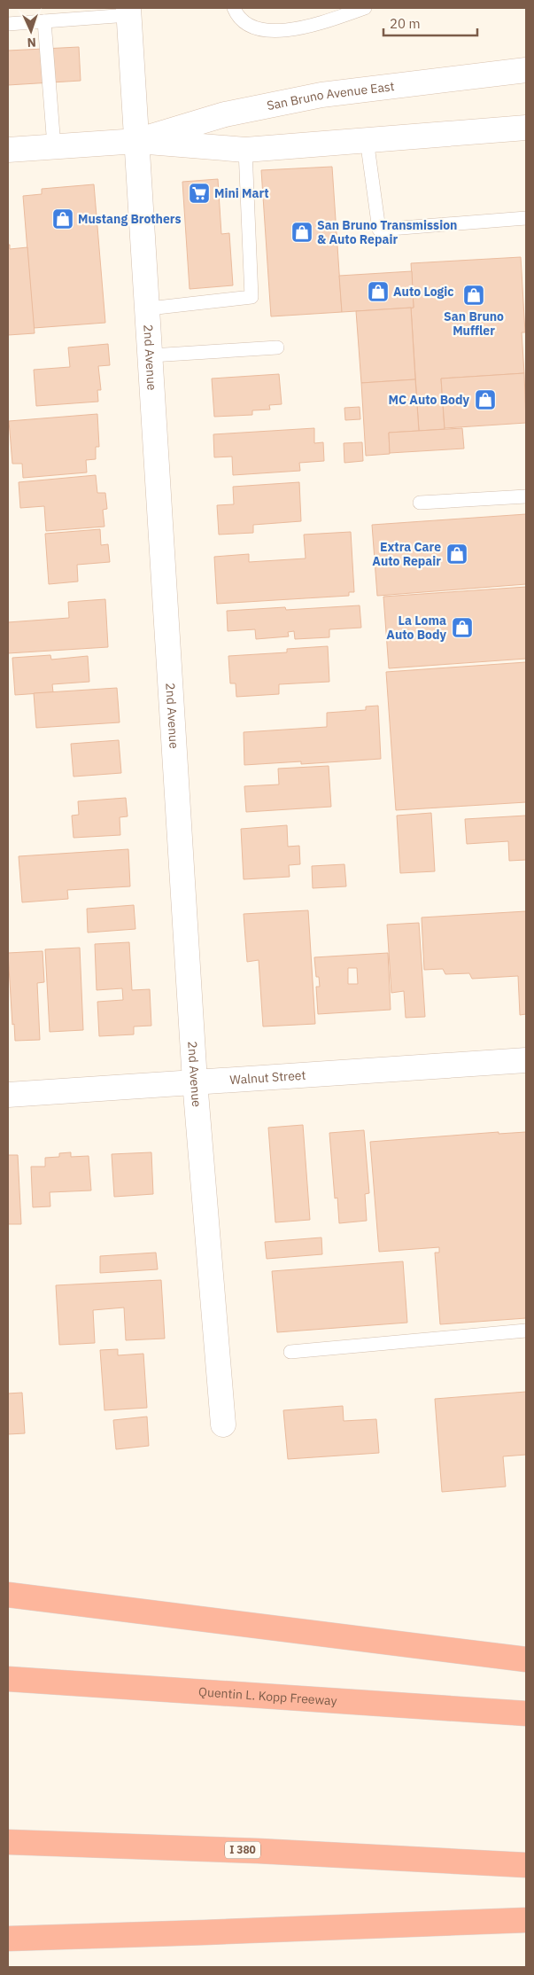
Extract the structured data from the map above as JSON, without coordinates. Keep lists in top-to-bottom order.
{
  "streets": {
    "highway": ["Quentin L. Kopp Freeway", "I 380"],
    "street": ["San Bruno Avenue East", "2nd Avenue", "Walnut Street"]
  },
  "crossings": [
    ["San Bruno Avenue East", "2nd Avenue"],
    ["2nd Avenue", "Walnut Street"]
  ],
  "places": {
    "supermarket": ["Mini Mart"],
    "shop": [
      "Mustang Brothers",
      "San Bruno Transmission & Auto Repair",
      "Auto Logic",
      "San Bruno Muffler",
      "MC Auto Body",
      "Extra Care Auto Repair",
      "La Loma Auto Body"
    ]
  },
  "scale_bar": "20 m",
  "north": "bottom"
}
